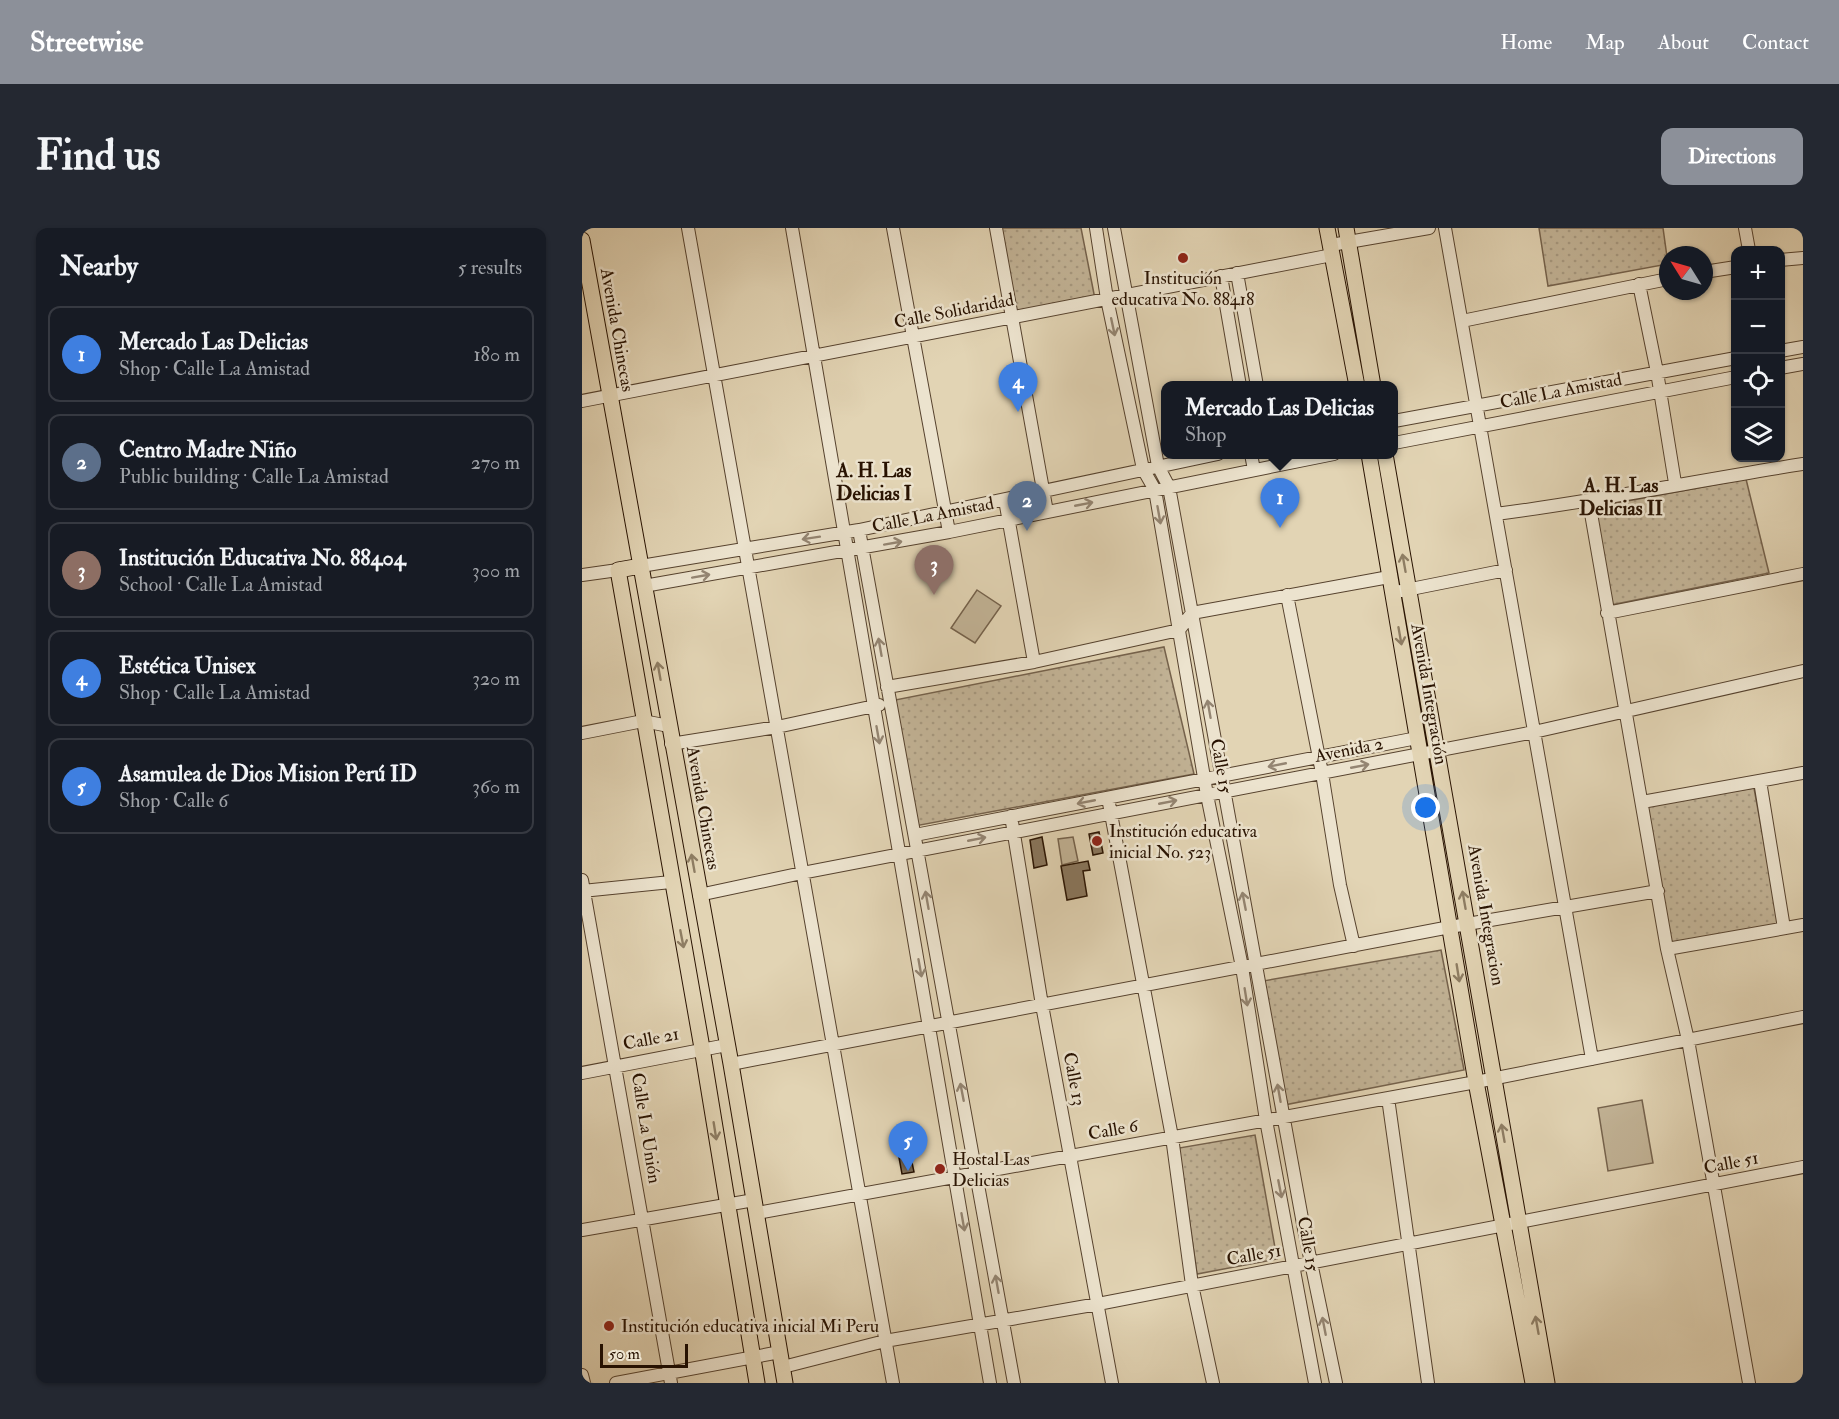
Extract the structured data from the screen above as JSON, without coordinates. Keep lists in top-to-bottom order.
{
  "streets": {
    "main road": [
      "Avenida Chinecas",
      "Calle La Amistad",
      "Avenida Integración",
      "Avenida Integracion"
    ],
    "street": [
      "Calle Solidaridad",
      "Avenida 2",
      "Calle 15",
      "Calle 21",
      "Calle 13",
      "Calle La Unión",
      "Calle 6",
      "Calle 51"
    ]
  },
  "crossings": [
    ["Calle Solidaridad", "Avenida Chinecas"],
    ["Calle Solidaridad", "Calle 15"],
    ["Avenida Chinecas", "Calle La Amistad"],
    ["Avenida Chinecas", "Avenida 2"],
    ["Avenida Chinecas", "Calle 21"],
    ["Avenida Chinecas", "Calle 6"],
    ["Avenida Chinecas", "Calle 51"],
    ["Calle La Amistad", "Calle 15"],
    ["Avenida Integración", "Avenida 2"],
    ["Avenida Integración", "Avenida Integracion"],
    ["Avenida Integración", "Calle 6"],
    ["Avenida Integración", "Calle 51"],
    ["Avenida 2", "Calle 15"],
    ["Avenida 2", "Avenida Integracion"],
    ["Avenida 2", "Calle 13"],
    ["Calle 15", "Calle 6"],
    ["Calle 15", "Calle 51"],
    ["Avenida Integracion", "Calle 6"],
    ["Avenida Integracion", "Calle 51"],
    ["Calle 21", "Calle La Unión"],
    ["Calle 13", "Calle 6"],
    ["Calle 13", "Calle 51"],
    ["Calle La Unión", "Calle 6"],
    ["Calle La Unión", "Calle 51"]
  ],
  "one_way": ["Avenida Integración", "Avenida Integracion"],
  "districts": ["A. H. Las Delicias I", "A. H. Las Delicias II"],
  "places": [
    "Institución educativa No. 88418",
    "Institución educativa inicial No. 523",
    "Hostal Las Delicias",
    "Institución educativa inicial Mi Peru"
  ],
  "scale_bar": "50 m",
  "north": "top left",
  "page": {
    "header": "Streetwise",
    "nav": [
      "Home",
      "Map",
      "About",
      "Contact"
    ],
    "buttons": "Directions",
    "title": "Find us",
    "heading": ["Nearby", "5 results"],
    "map_buttons": ["+", "−"],
    "list": [
      {
        "mark": "1",
        "name": "Mercado Las Delicias",
        "note": "Shop · Calle La Amistad",
        "value": "180 m"
      },
      {
        "mark": "2",
        "name": "Centro Madre Niño",
        "note": "Public building · Calle La Amistad",
        "value": "270 m"
      },
      {
        "mark": "3",
        "name": "Institución Educativa No. 88404",
        "note": "School · Calle La Amistad",
        "value": "300 m"
      },
      {
        "mark": "4",
        "name": "Estética Unisex",
        "note": "Shop · Calle La Amistad",
        "value": "320 m"
      },
      {
        "mark": "5",
        "name": "Asamulea de Dios Mision Perú ID",
        "note": "Shop · Calle 6",
        "value": "360 m"
      }
    ],
    "pins": [
      "4",
      "1",
      "2",
      "3",
      "5"
    ],
    "popup": ["Mercado Las Delicias", "Shop"],
    "scale": "50 m"
  }
}
